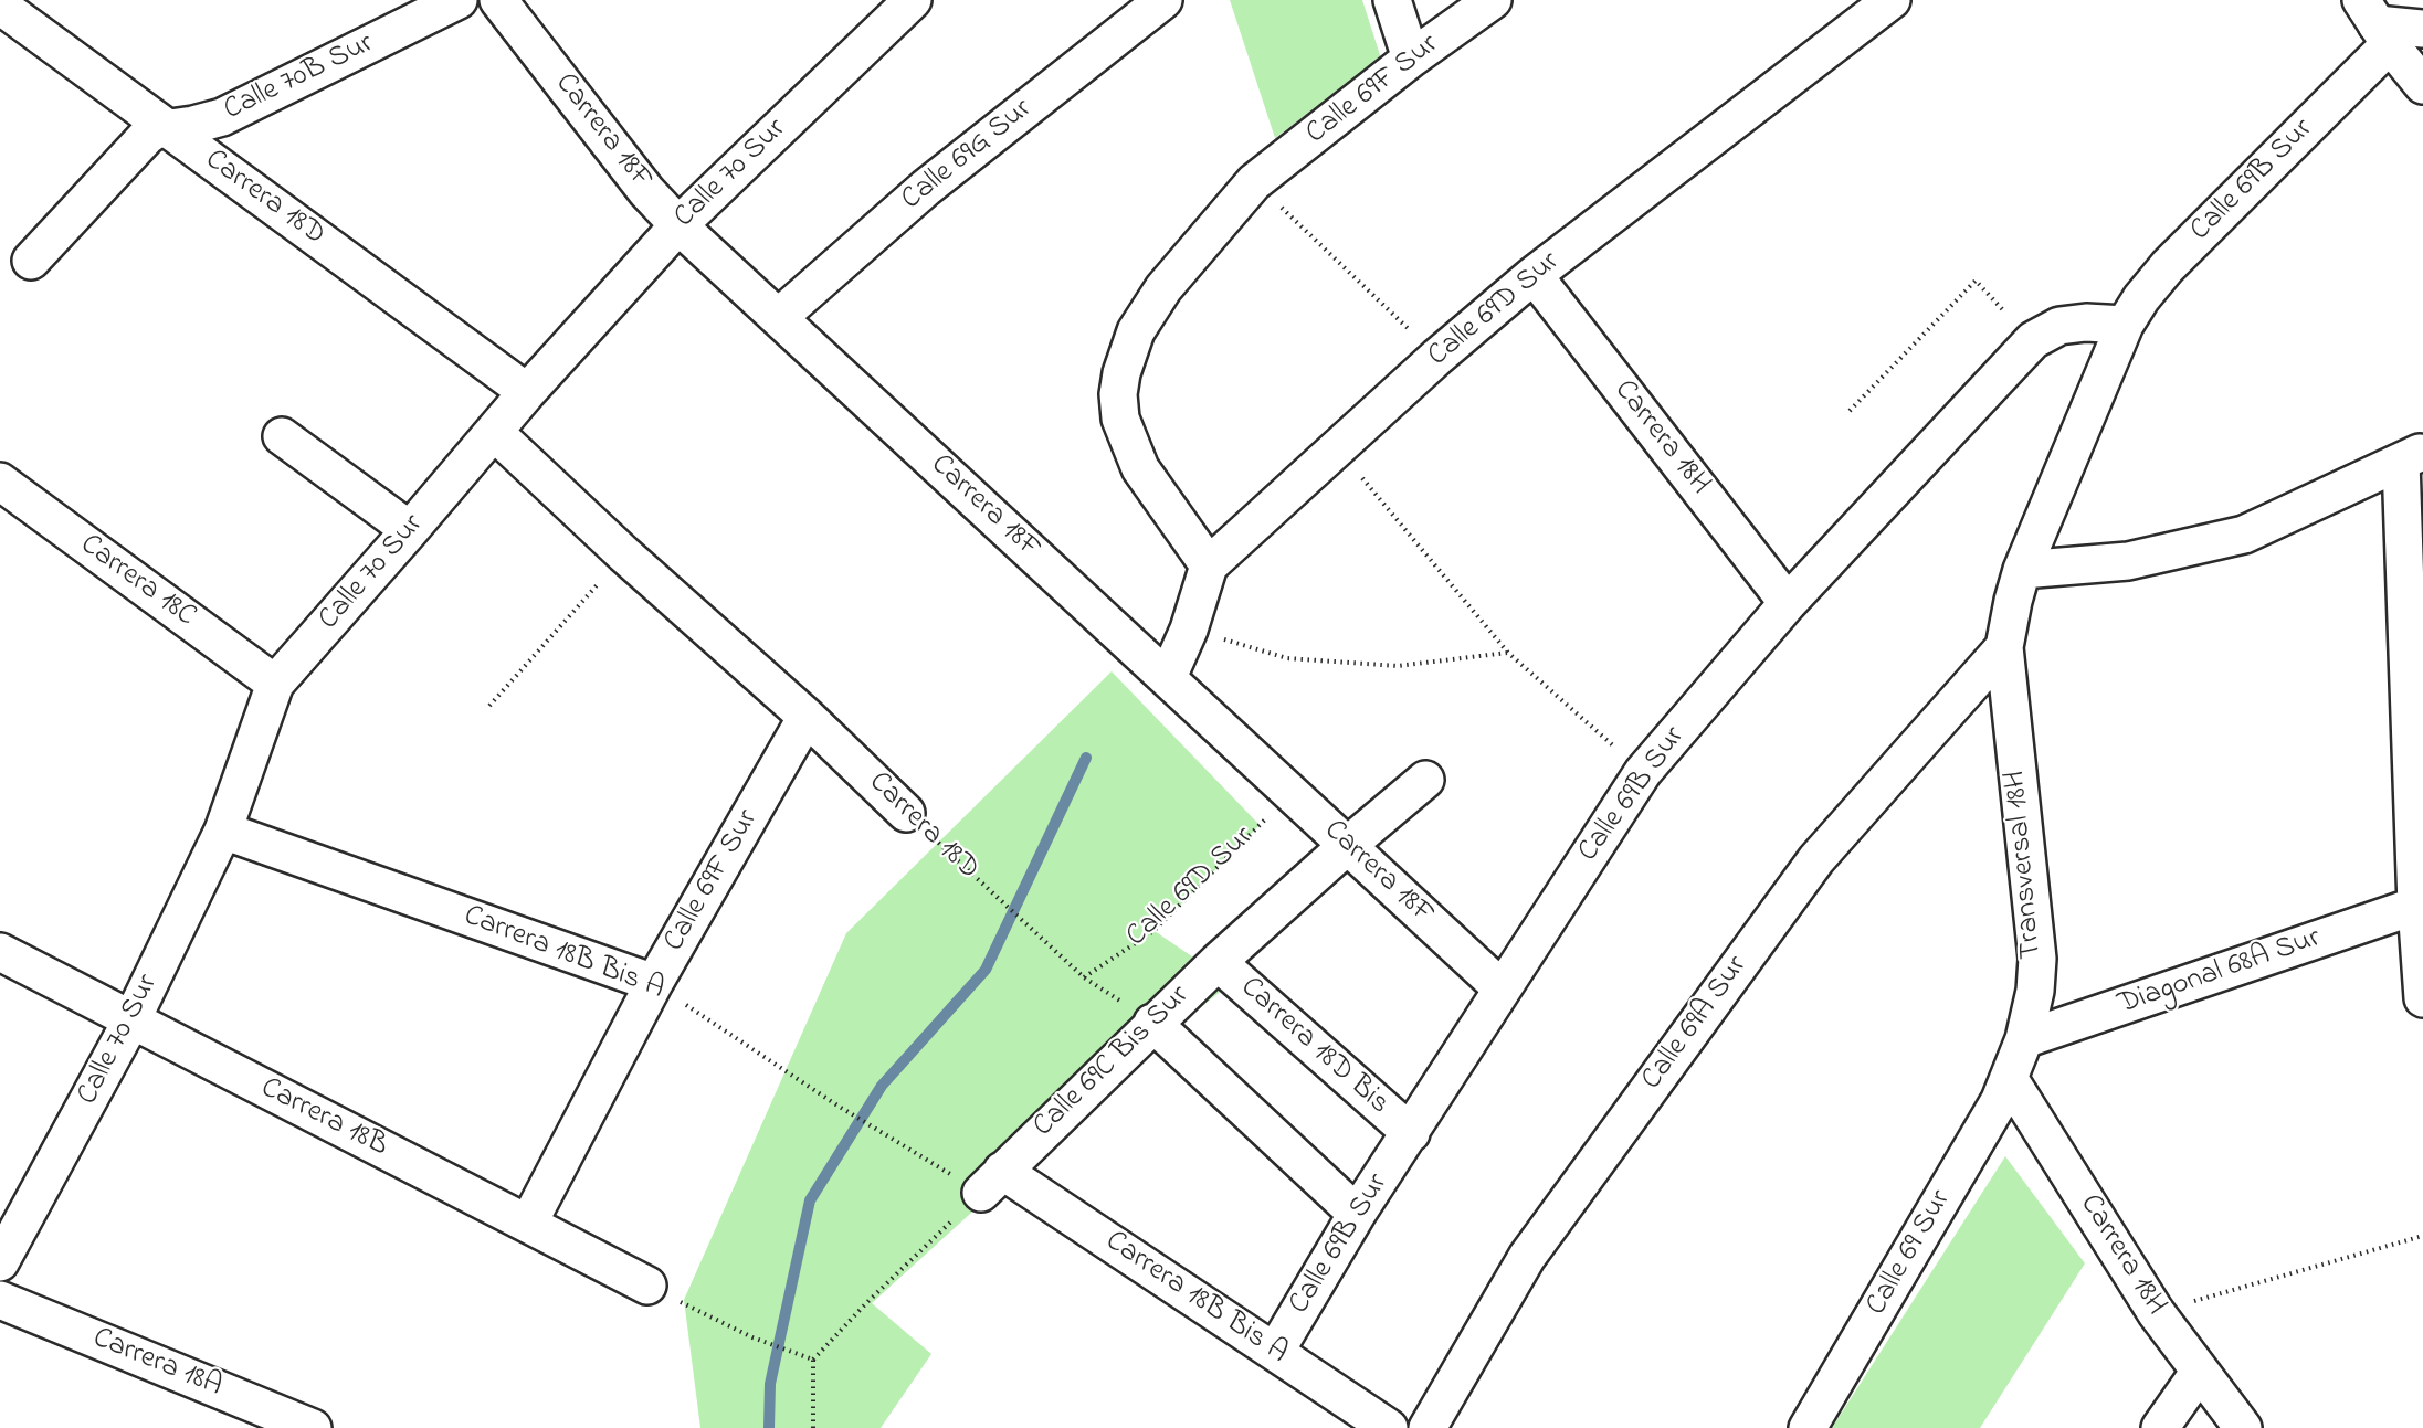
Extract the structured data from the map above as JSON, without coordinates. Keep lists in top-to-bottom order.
{
  "streets": {
    "street": [
      "Calle 70B Sur",
      "Calle 69F Sur",
      "Carrera 18F",
      "Calle 69G Sur",
      "Calle 70 Sur",
      "Calle 69B Sur",
      "Carrera 18D",
      "Calle 69D Sur",
      "Carrera 18H",
      "Carrera 18C",
      "Transversal 18H",
      "Carrera 18B Bis A",
      "Diagonal 68A Sur",
      "Calle 69A Sur",
      "Carrera 18D Bis",
      "Calle 69C Bis Sur",
      "Carrera 18B",
      "Calle 69 Sur",
      "Carrera 18A"
    ]
  },
  "crossings": [
    ["Calle 70B Sur", "Carrera 18D"],
    ["Calle 69F Sur", "Carrera 18D"],
    ["Calle 69F Sur", "Calle 69D Sur"],
    ["Calle 69F Sur", "Carrera 18B Bis A"],
    ["Calle 69F Sur", "Carrera 18B"],
    ["Carrera 18F", "Calle 69G Sur"],
    ["Carrera 18F", "Calle 70 Sur"],
    ["Carrera 18F", "Calle 69B Sur"],
    ["Carrera 18F", "Calle 69D Sur"],
    ["Carrera 18F", "Calle 69C Bis Sur"],
    ["Calle 70 Sur", "Carrera 18D"],
    ["Calle 70 Sur", "Carrera 18C"],
    ["Calle 70 Sur", "Carrera 18B Bis A"],
    ["Calle 70 Sur", "Carrera 18B"],
    ["Calle 69B Sur", "Carrera 18H"],
    ["Calle 69B Sur", "Transversal 18H"],
    ["Calle 69B Sur", "Carrera 18B Bis A"],
    ["Calle 69B Sur", "Calle 69A Sur"],
    ["Calle 69B Sur", "Carrera 18D Bis"],
    ["Carrera 18D", "Calle 69D Sur"],
    ["Carrera 18D", "Calle 69C Bis Sur"],
    ["Calle 69D Sur", "Carrera 18H"],
    ["Carrera 18H", "Transversal 18H"],
    ["Carrera 18H", "Calle 69 Sur"],
    ["Transversal 18H", "Diagonal 68A Sur"],
    ["Transversal 18H", "Calle 69A Sur"],
    ["Transversal 18H", "Calle 69 Sur"],
    ["Carrera 18B Bis A", "Calle 69C Bis Sur"],
    ["Carrera 18D Bis", "Calle 69C Bis Sur"]
  ]
}
